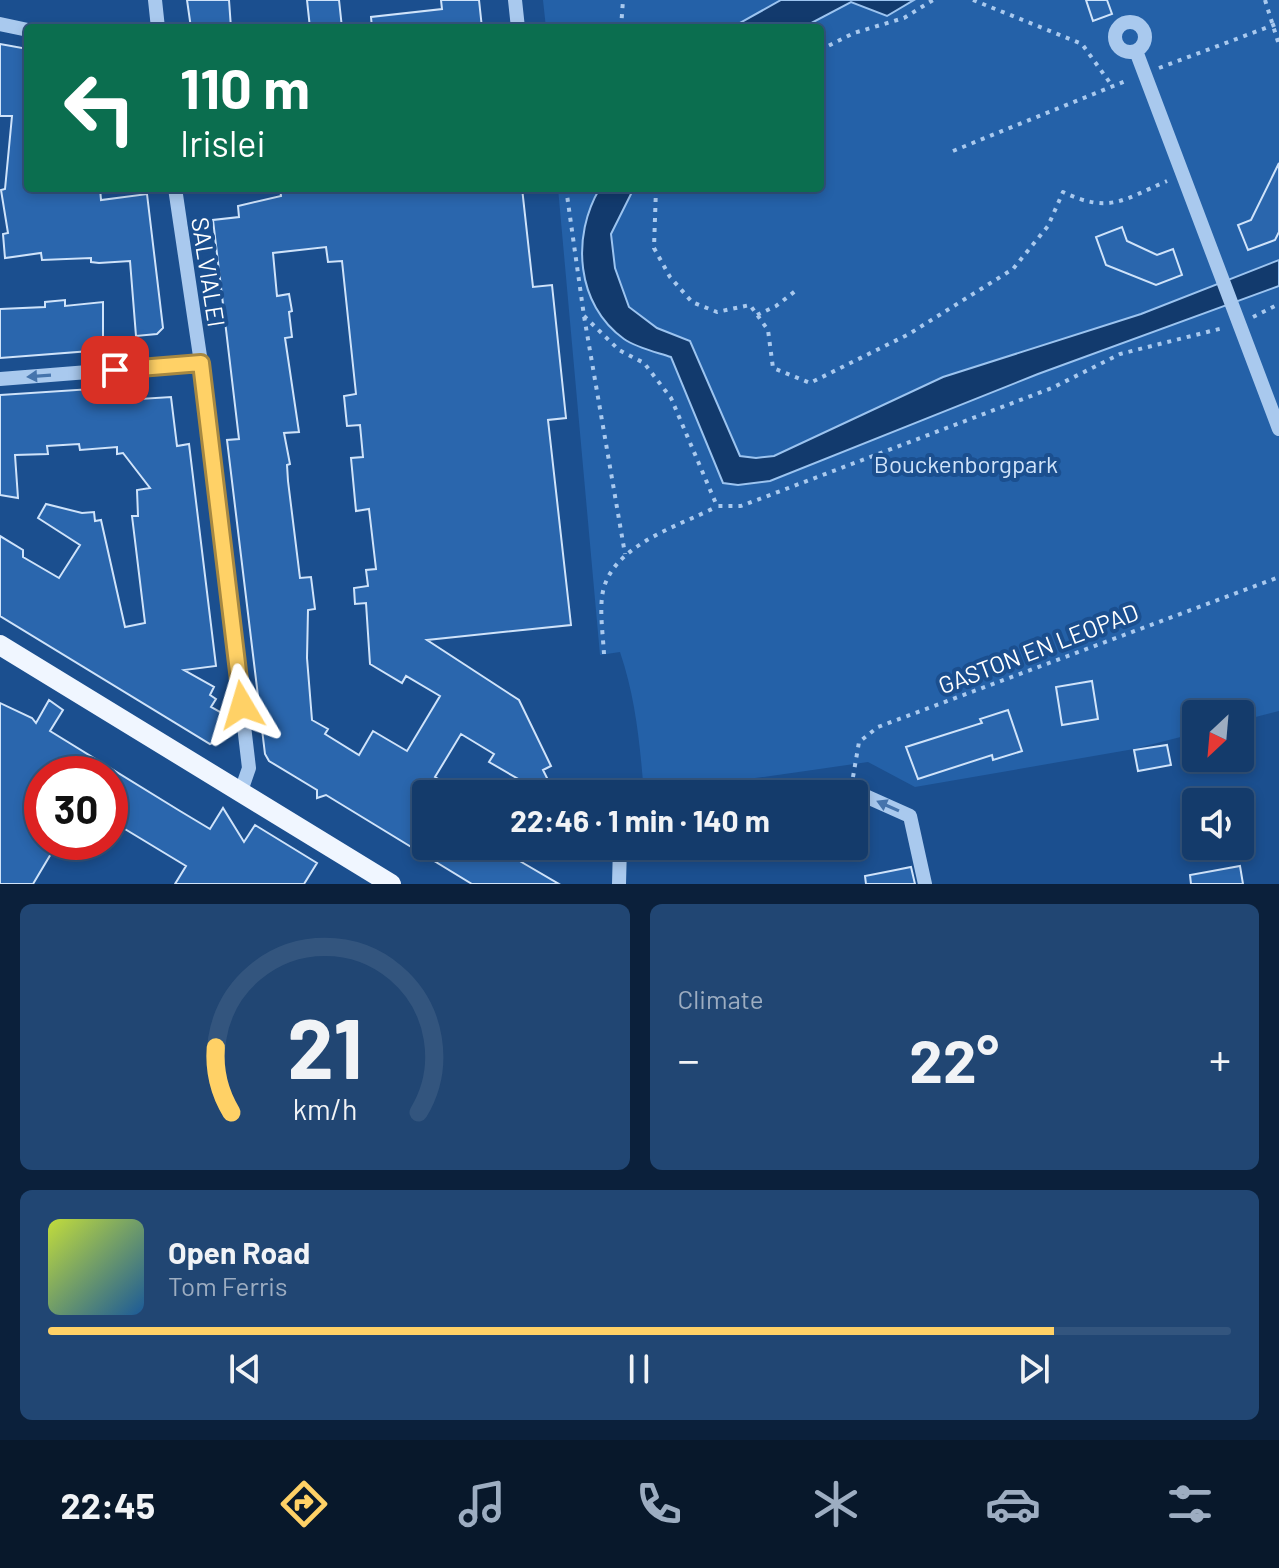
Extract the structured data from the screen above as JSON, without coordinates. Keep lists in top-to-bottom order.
{
  "streets": {
    "street": ["SALVIALEI"],
    "path": ["GASTON EN LEOPAD"]
  },
  "parks": ["Bouckenborgpark"],
  "north": "bottom left",
  "page": {
    "turn": ["110 m", "Irislei"],
    "limit": "30",
    "trip": "22:46 · 1 min · 140 m",
    "tile": "Climate",
    "heat": ["−", "22°", "+"],
    "song": ["Open Road", "Tom Ferris"],
    "tabs": "22:45",
    "gauge": ["21", "km/h"]
  }
}
